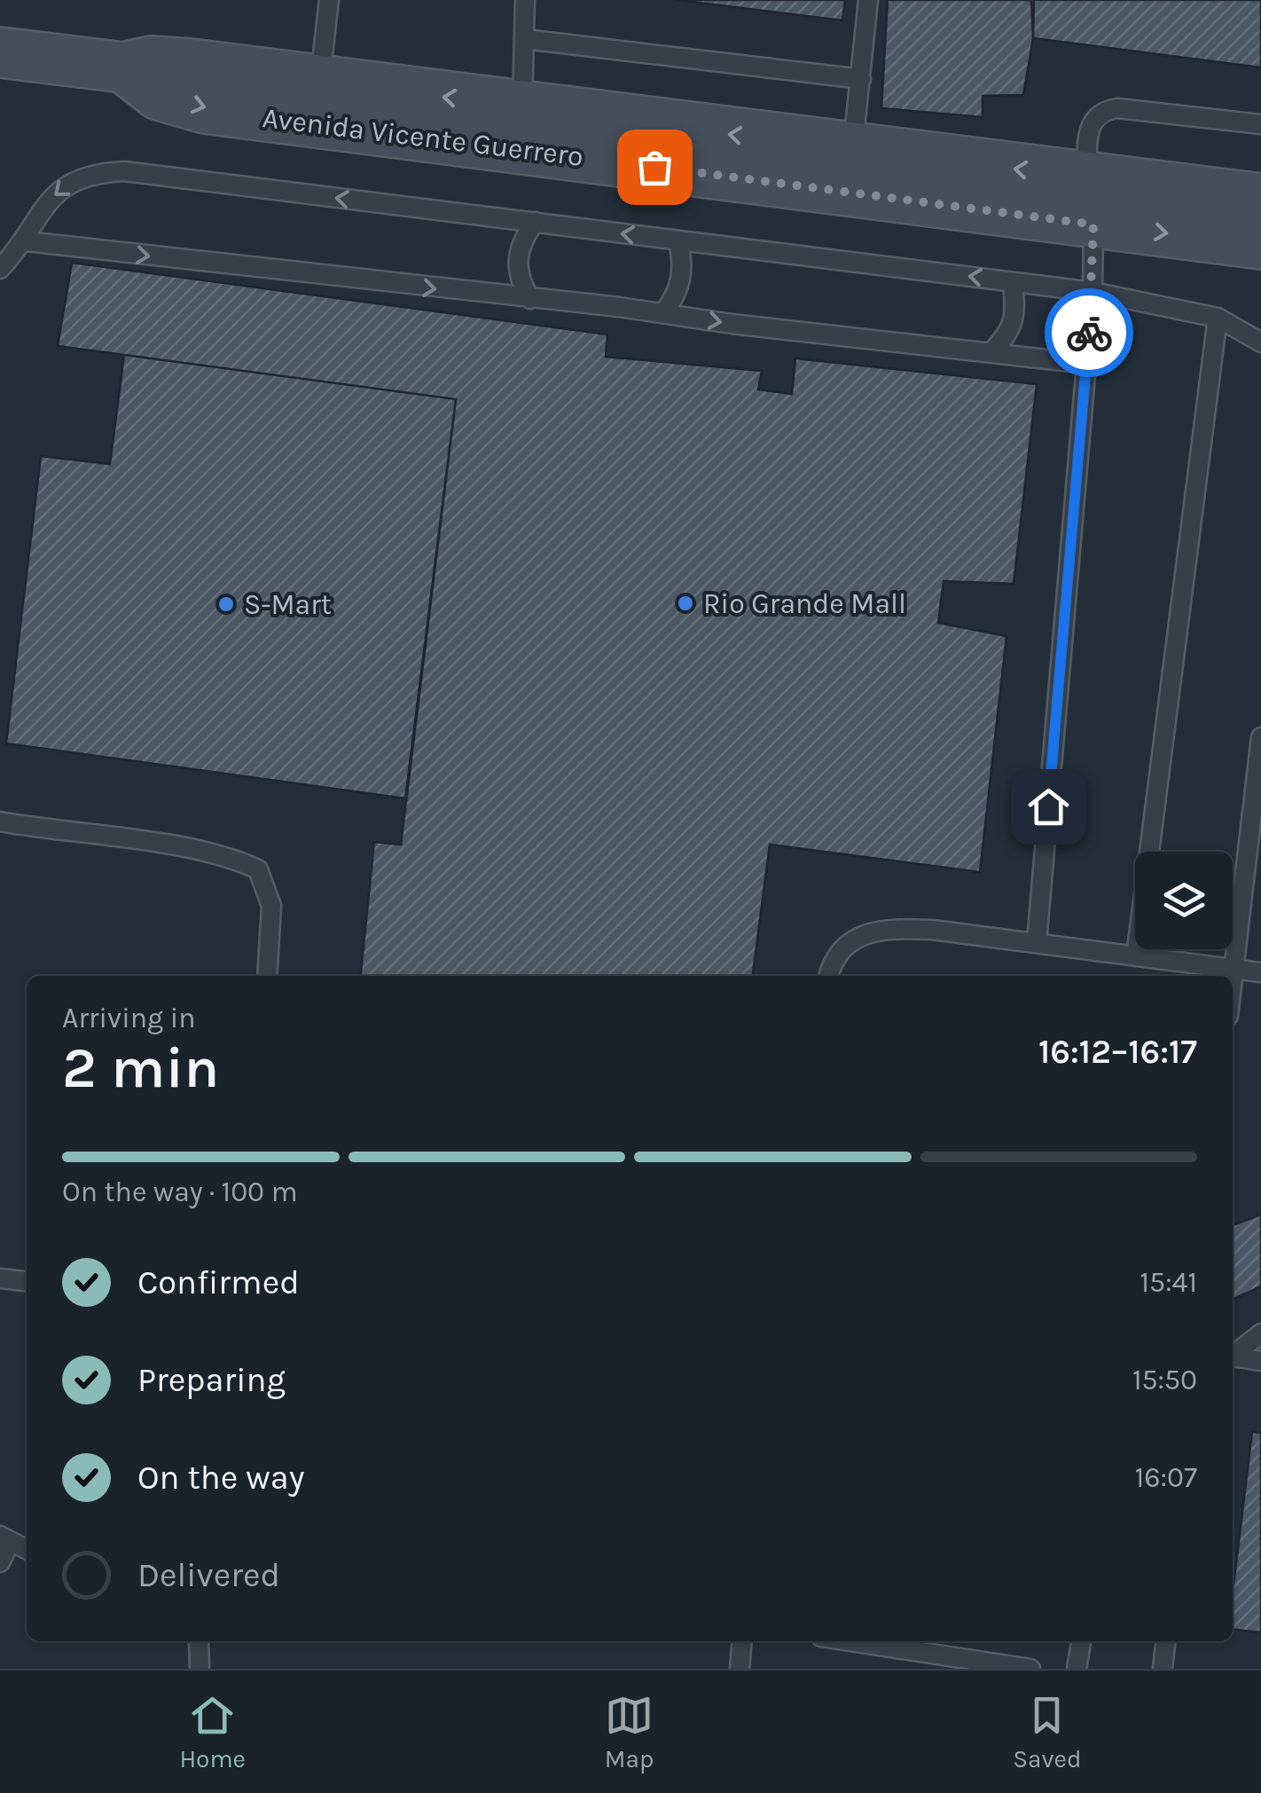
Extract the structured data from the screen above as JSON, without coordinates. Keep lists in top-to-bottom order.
{
  "streets": {
    "street": ["Avenida Vicente Guerrero"]
  },
  "places": ["Rio Grande Mall", "S-Mart"],
  "page": {
    "heading": ["2 min", "Arriving in", "16:12–16:17"],
    "bar": "On the way · 100 m",
    "list": [
      ["Confirmed", "15:41"],
      ["Preparing", "15:50"],
      ["On the way", "16:07"],
      "Delivered"
    ],
    "tabs": ["Home", "Map", "Saved"]
  }
}
